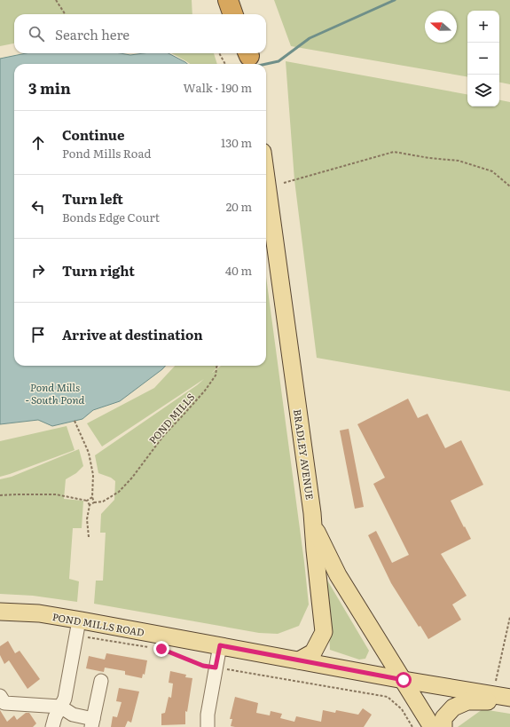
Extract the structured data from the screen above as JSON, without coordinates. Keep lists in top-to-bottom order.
{
  "streets": {
    "main road": ["BRADLEY AVENUE", "POND MILLS ROAD"],
    "path": ["POND MILLS"]
  },
  "crossings": [
    ["BRADLEY AVENUE", "POND MILLS ROAD"]
  ],
  "water": ["Pond Mills - South Pond"],
  "north": "left",
  "page": {
    "map_buttons": ["+", "−"],
    "search": "Search here",
    "heading": ["3 min", "Walk · 190 m"],
    "list": [
      ["Continue", "Pond Mills Road", "130 m"],
      ["Turn left", "Bonds Edge Court", "20 m"],
      ["Turn right", "40 m"],
      "Arrive at destination"
    ]
  }
}
